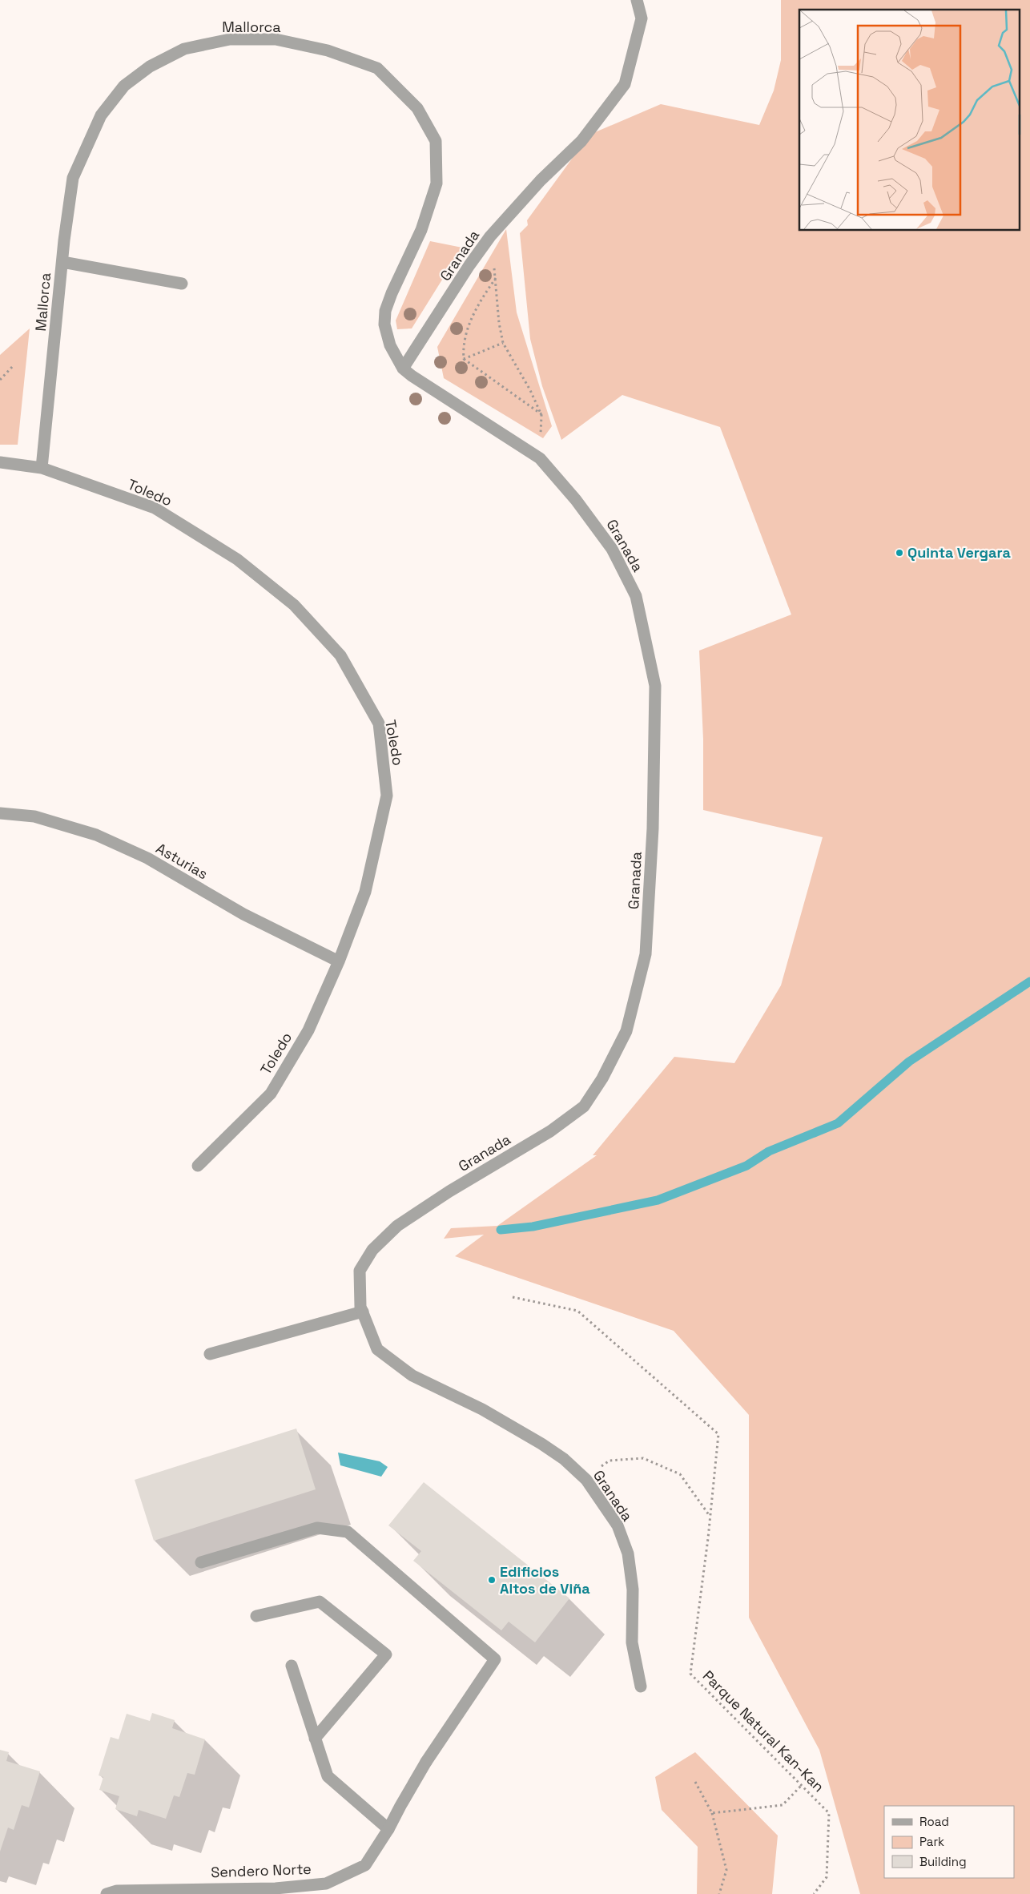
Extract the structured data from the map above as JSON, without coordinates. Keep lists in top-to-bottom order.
{
  "streets": {
    "street": [
      "Mallorca",
      "Granada",
      "Toledo",
      "Asturias",
      "Sendero Norte"
    ],
    "path": ["Parque Natural Kan-Kan"]
  },
  "crossings": [
    ["Mallorca", "Granada"],
    ["Mallorca", "Toledo"],
    ["Toledo", "Asturias"]
  ],
  "places": ["Quinta Vergara", "Edificios Altos de Viña"],
  "legend": ["Road", "Park", "Building"]
}
